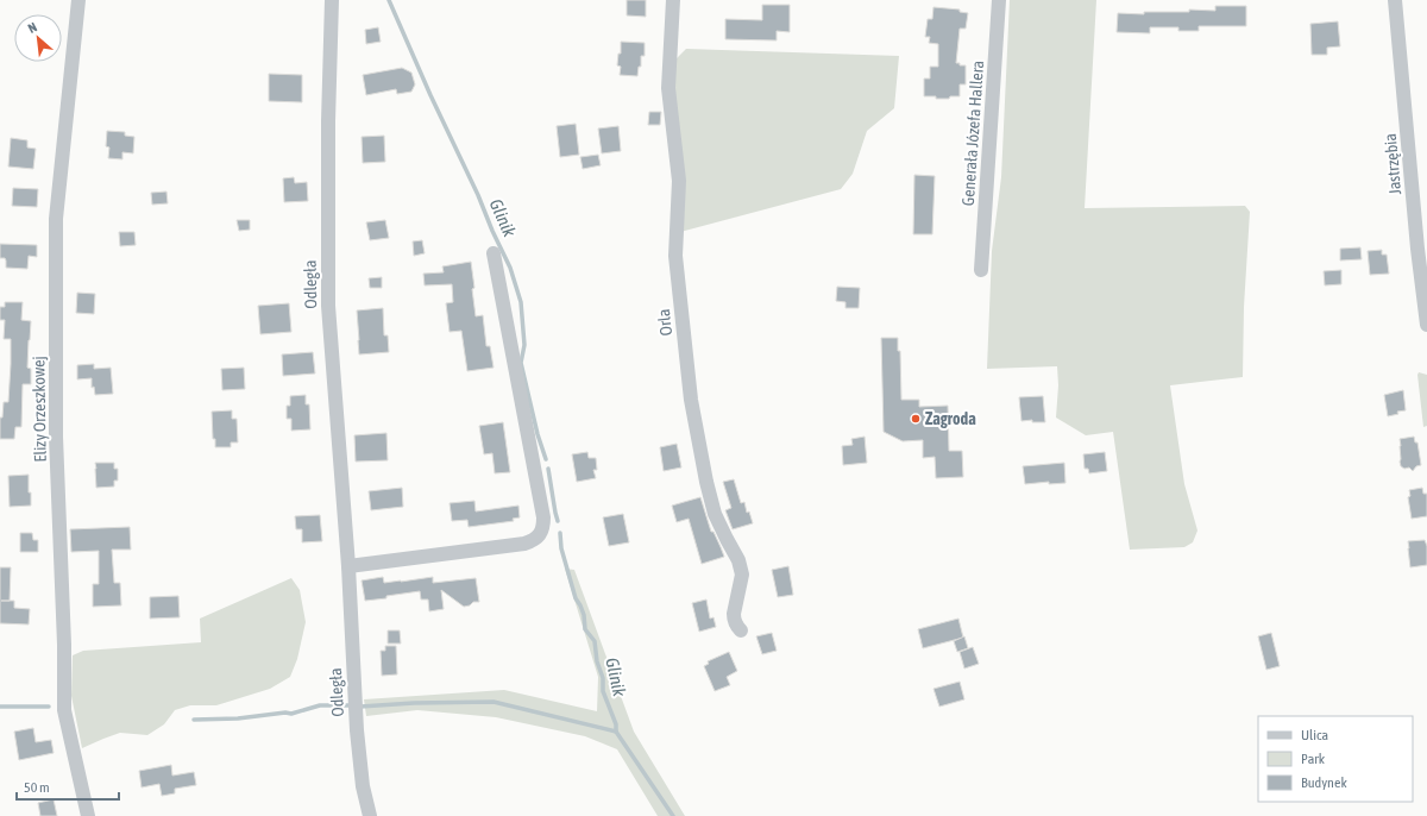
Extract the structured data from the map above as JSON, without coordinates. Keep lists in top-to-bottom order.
{
  "streets": {
    "street": [
      "Generała Józefa Hallera",
      "Jastrzębia",
      "Odległa",
      "Orla",
      "Elizy Orzeszkowej"
    ]
  },
  "water": ["Glinik"],
  "places": ["Zagroda"],
  "legend": ["Ulica", "Park", "Budynek"],
  "scale_bar": "50 m",
  "north": "top left"
}
